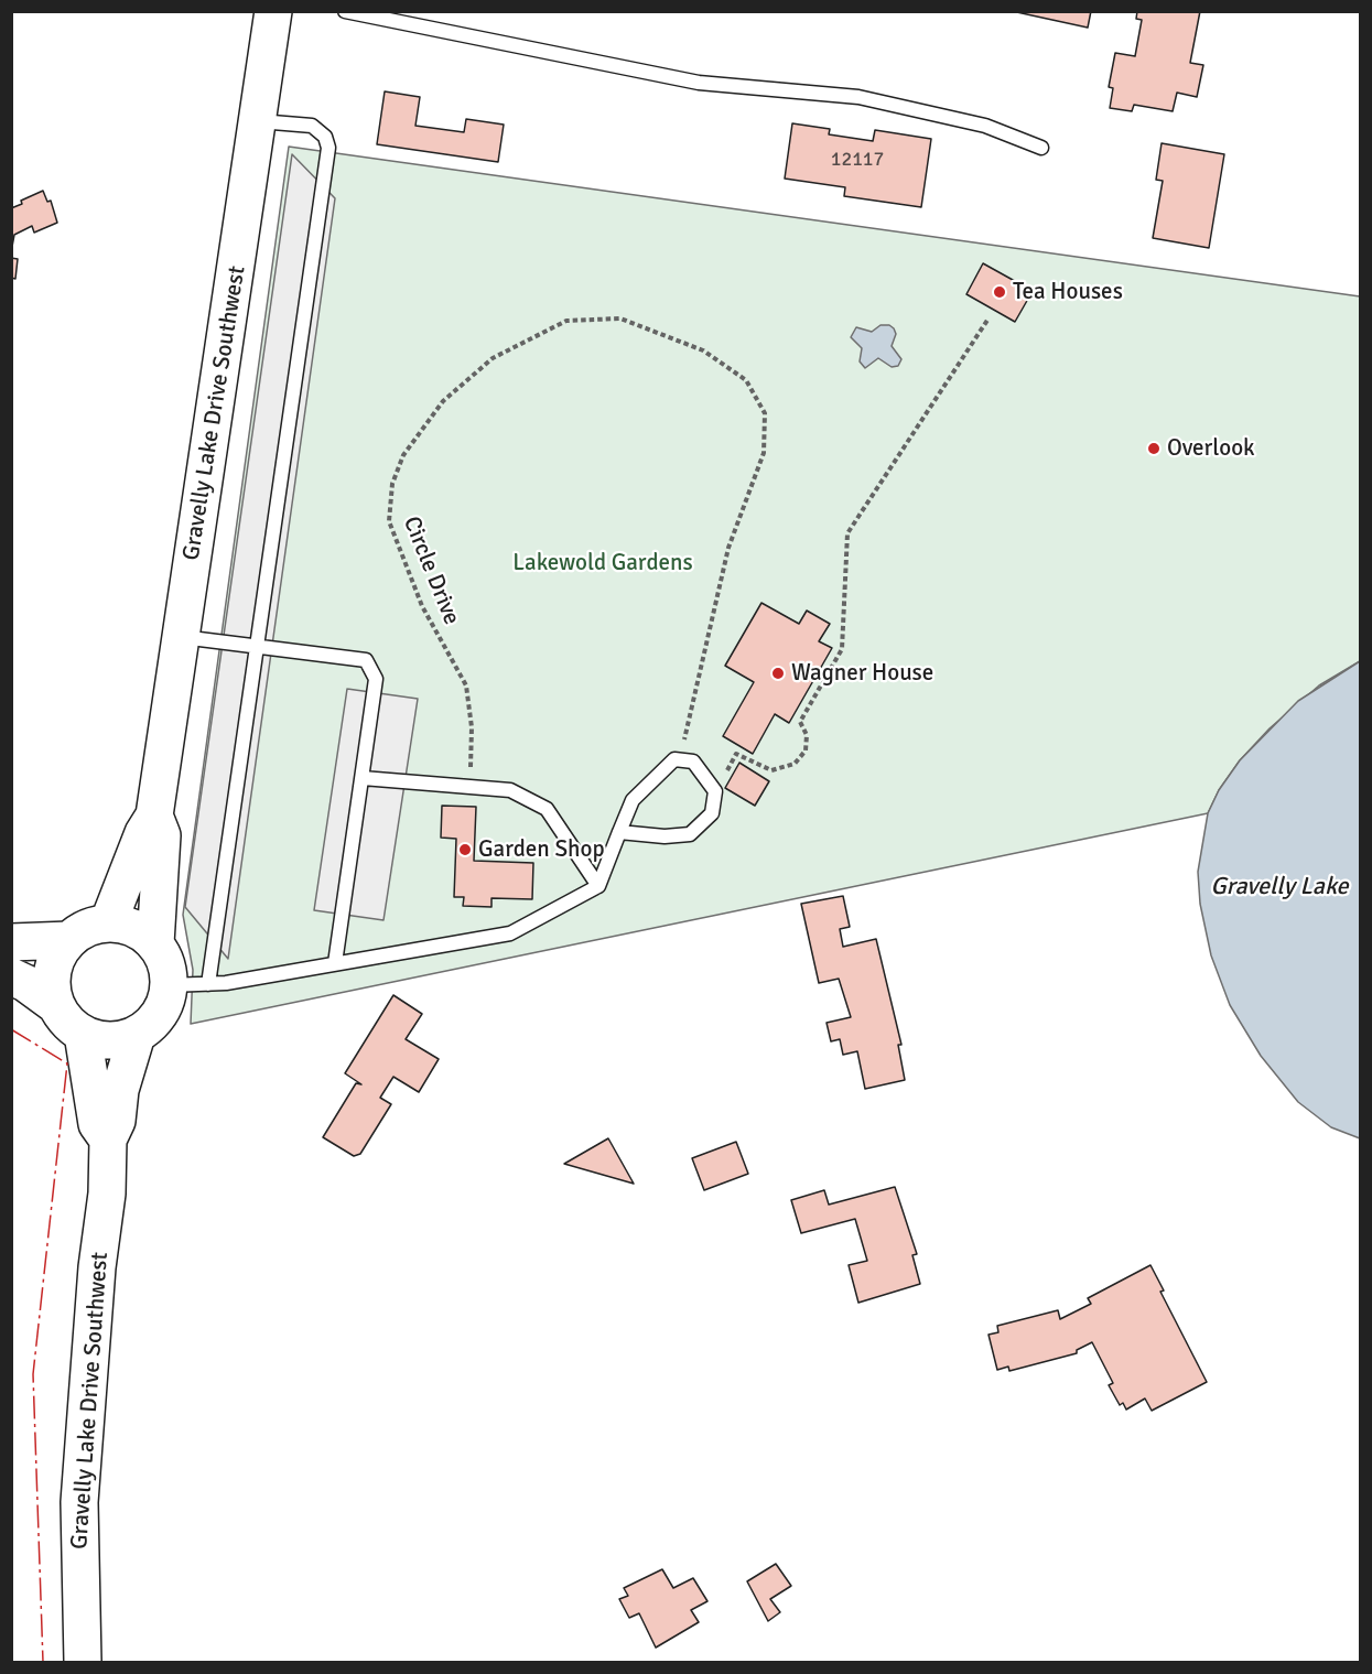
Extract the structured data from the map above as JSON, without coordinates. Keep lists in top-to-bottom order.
{
  "streets": {
    "main road": ["Gravelly Lake Drive Southwest"],
    "path": ["Circle Drive"]
  },
  "water": ["Gravelly Lake"],
  "parks": ["Lakewold Gardens"],
  "places": [
    "Tea Houses",
    "Overlook",
    "Wagner House",
    "Garden Shop"
  ],
  "house_numbers": ["12117"]
}
